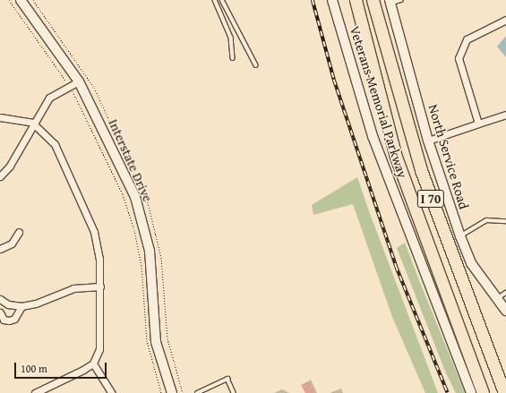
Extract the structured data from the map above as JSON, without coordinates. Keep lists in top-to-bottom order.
{
  "streets": {
    "highway": ["I 70"],
    "street": ["Veterans Memorial Parkway", "North Service Road", "Interstate Drive"]
  },
  "scale_bar": "100 m"
}
